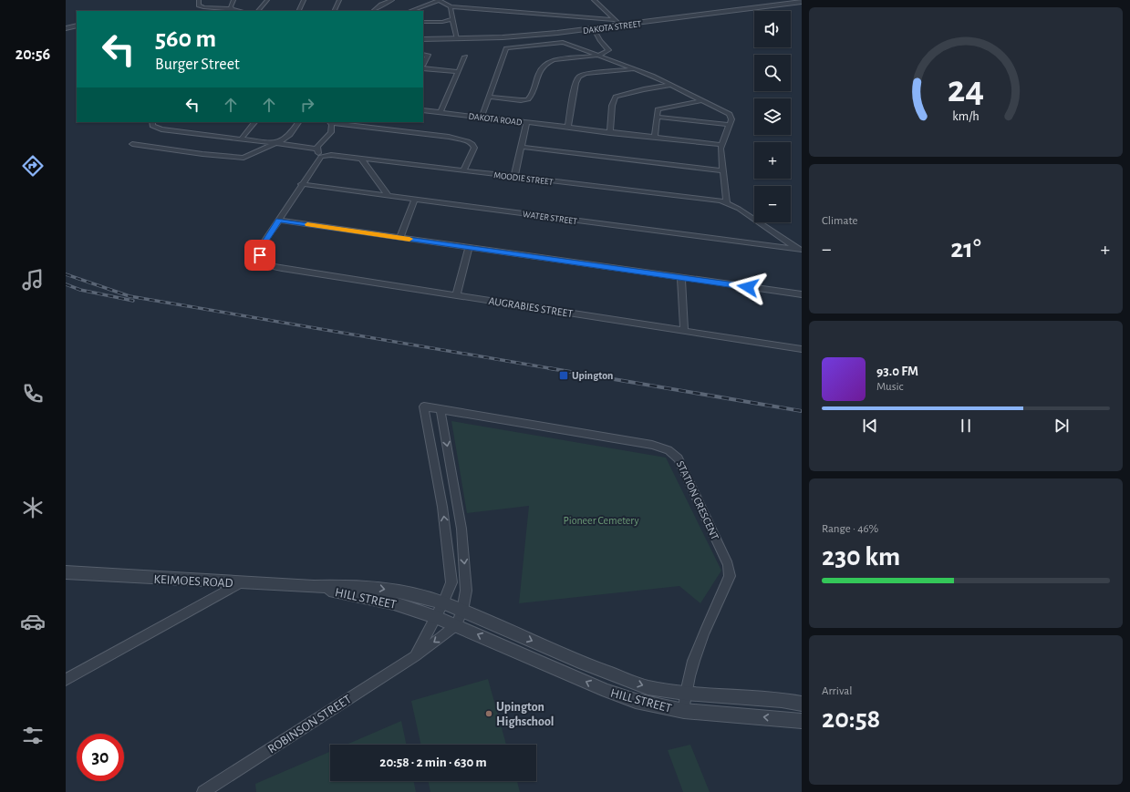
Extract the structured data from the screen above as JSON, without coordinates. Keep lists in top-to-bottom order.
{
  "streets": {
    "street": [
      "DAKOTA STREET",
      "DAKOTA ROAD",
      "MOODIE STREET",
      "WATER STREET",
      "AUGRABIES STREET",
      "STATION CRESCENT",
      "KEIMOES ROAD",
      "HILL STREET",
      "ROBINSON STREET"
    ]
  },
  "crossings": [
    ["MOODIE STREET", "WATER STREET"],
    ["STATION CRESCENT", "HILL STREET"],
    ["STATION CRESCENT", "ROBINSON STREET"],
    ["KEIMOES ROAD", "HILL STREET"],
    ["HILL STREET", "ROBINSON STREET"]
  ],
  "parks": ["Pioneer Cemetery"],
  "places": {
    "transit": ["Upington"],
    "other": ["Upington Highschool"]
  },
  "page": {
    "tabs": "20:56",
    "map_buttons": ["+", "−"],
    "turn": ["560 m", "Burger Street"],
    "tile": [
      "Climate",
      ["Range · 46%", "230 km"],
      ["Arrival", "20:58"]
    ],
    "heat": ["−", "21°", "+"],
    "song": ["93.0 FM", "Music"],
    "limit": "30",
    "trip": "20:58 · 2 min · 630 m",
    "gauge": ["24", "km/h"]
  }
}
